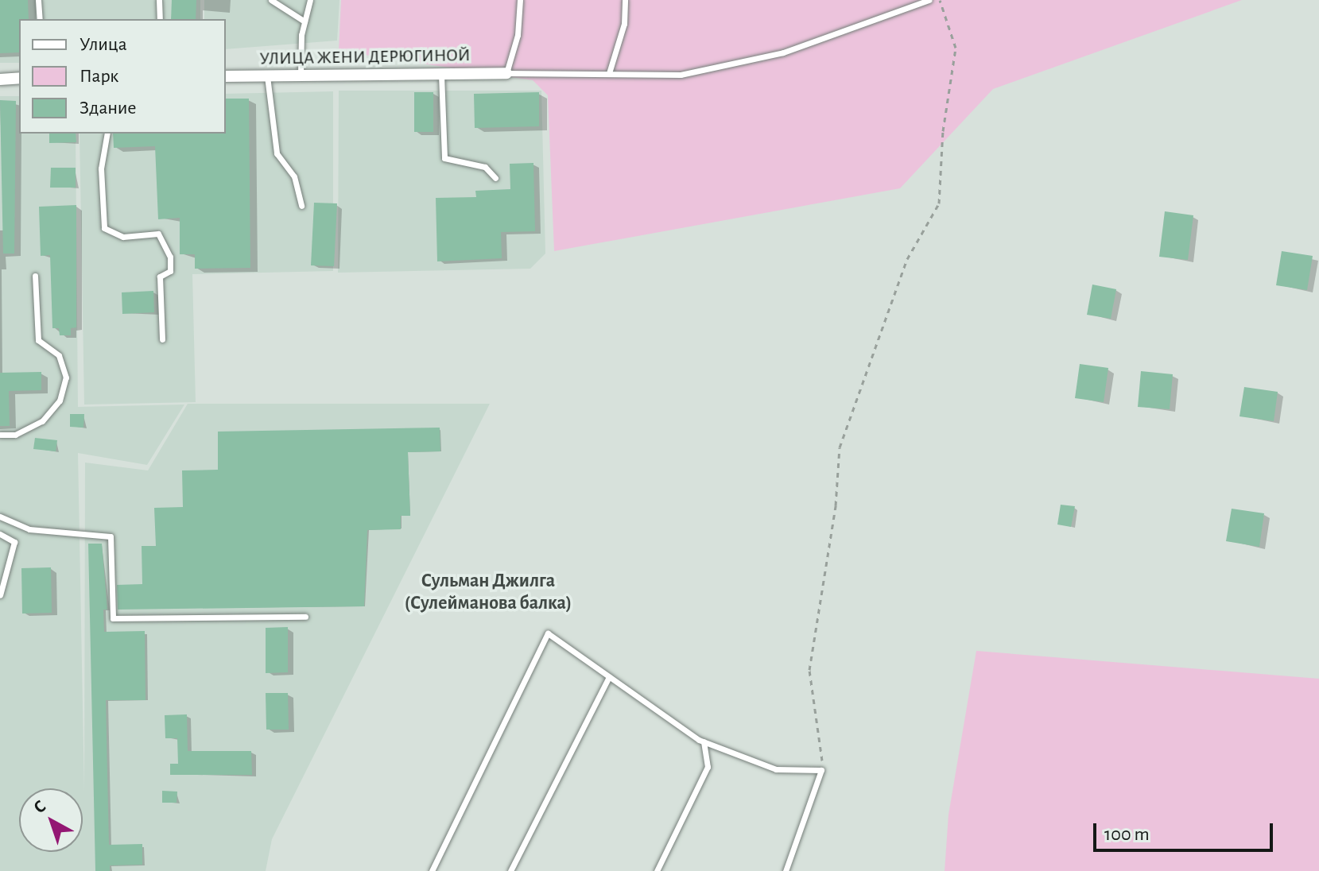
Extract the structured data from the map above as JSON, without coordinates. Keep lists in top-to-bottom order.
{
  "streets": {
    "street": ["УЛИЦА ЖЕНИ ДЕРЮГИНОЙ"]
  },
  "districts": ["Сульман Джилга (Сулейманова балка)"],
  "legend": ["Улица", "Парк", "Здание"],
  "scale_bar": "100 m",
  "north": "top left"
}
